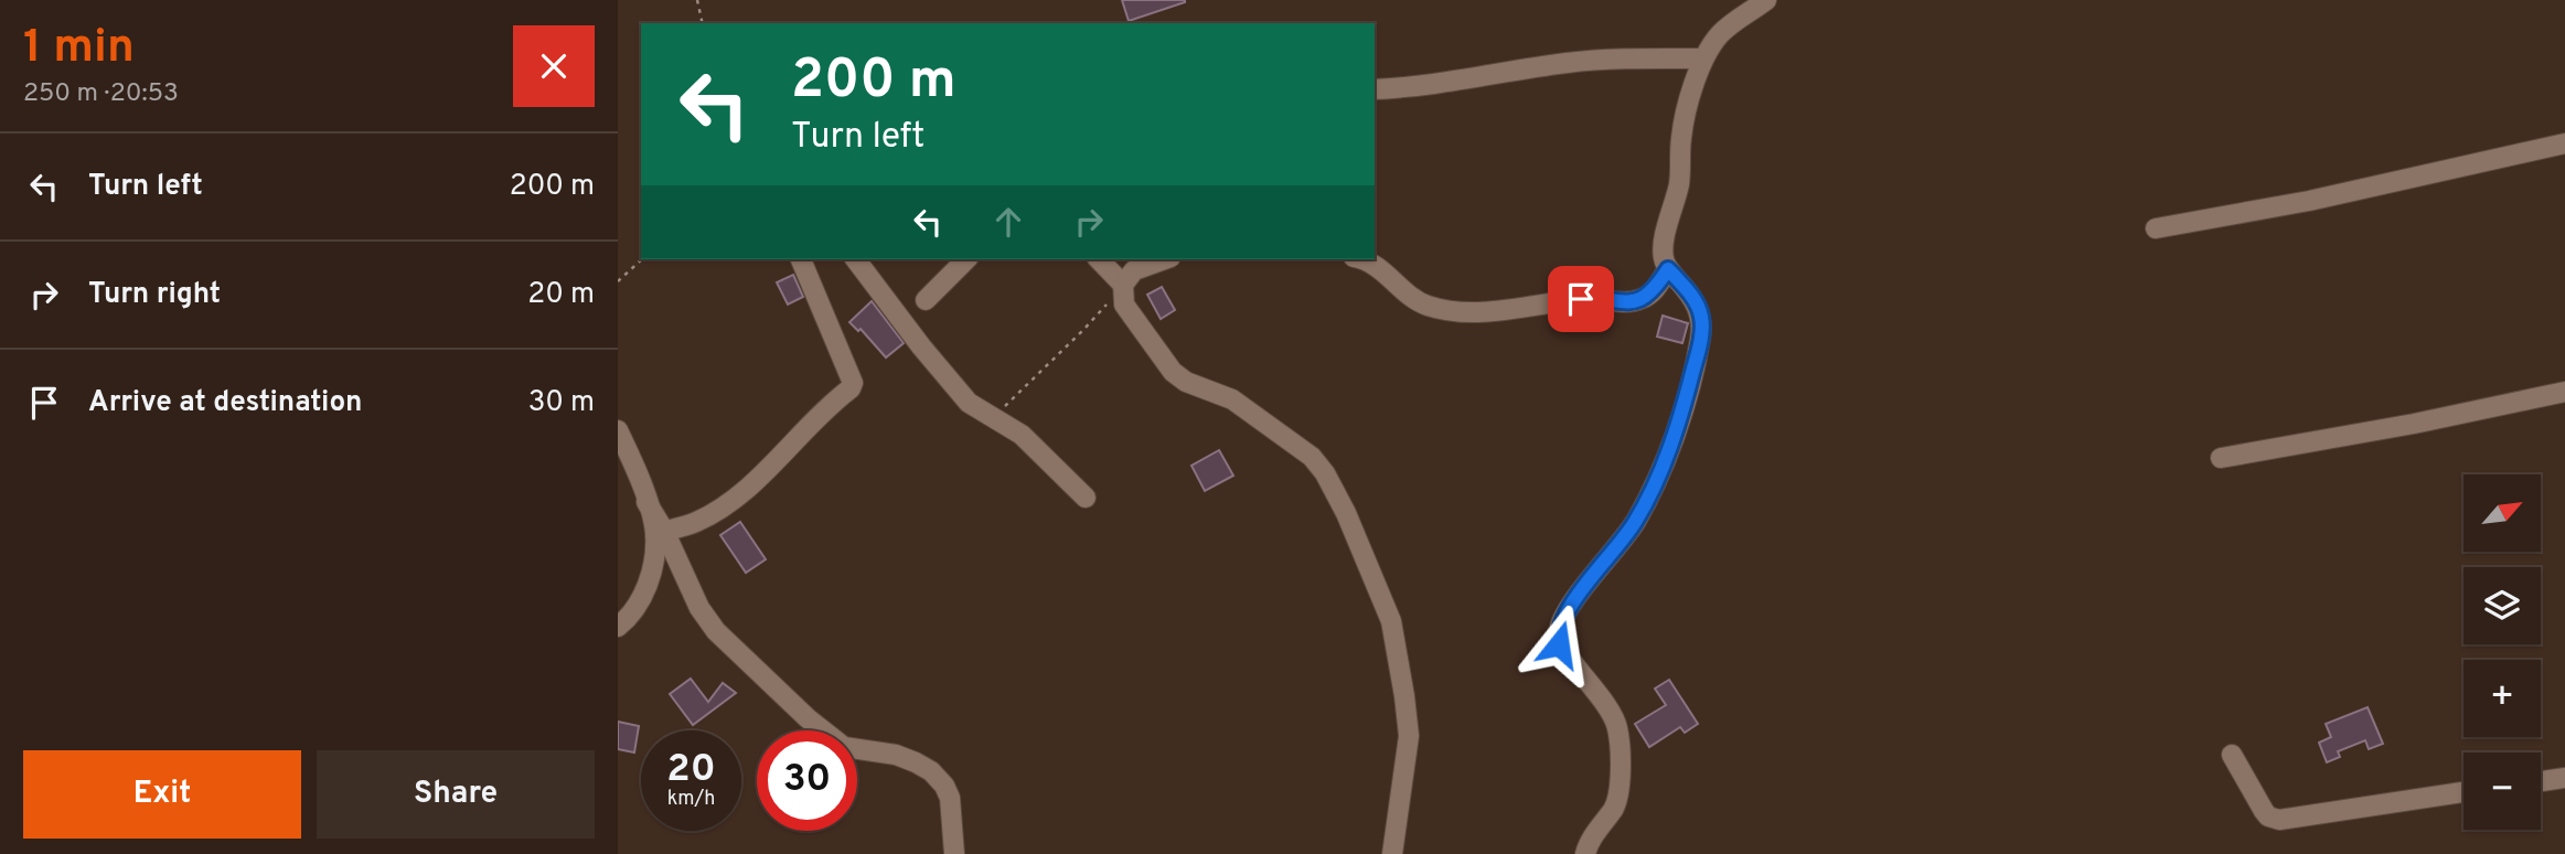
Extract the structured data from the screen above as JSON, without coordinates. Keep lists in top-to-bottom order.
{
  "north": "top right",
  "page": {
    "heading": ["1 min", "250 m · 20:53"],
    "turn": ["200 m", "Turn left"],
    "list": [
      {
        "name": "Turn left",
        "value": "200 m"
      },
      {
        "name": "Turn right",
        "value": "20 m"
      },
      {
        "name": "Arrive at destination",
        "value": "30 m"
      }
    ],
    "map_buttons": ["+", "−"],
    "speed": "20 km/h",
    "limit": "30",
    "buttons": ["Exit", "Share"]
  }
}
